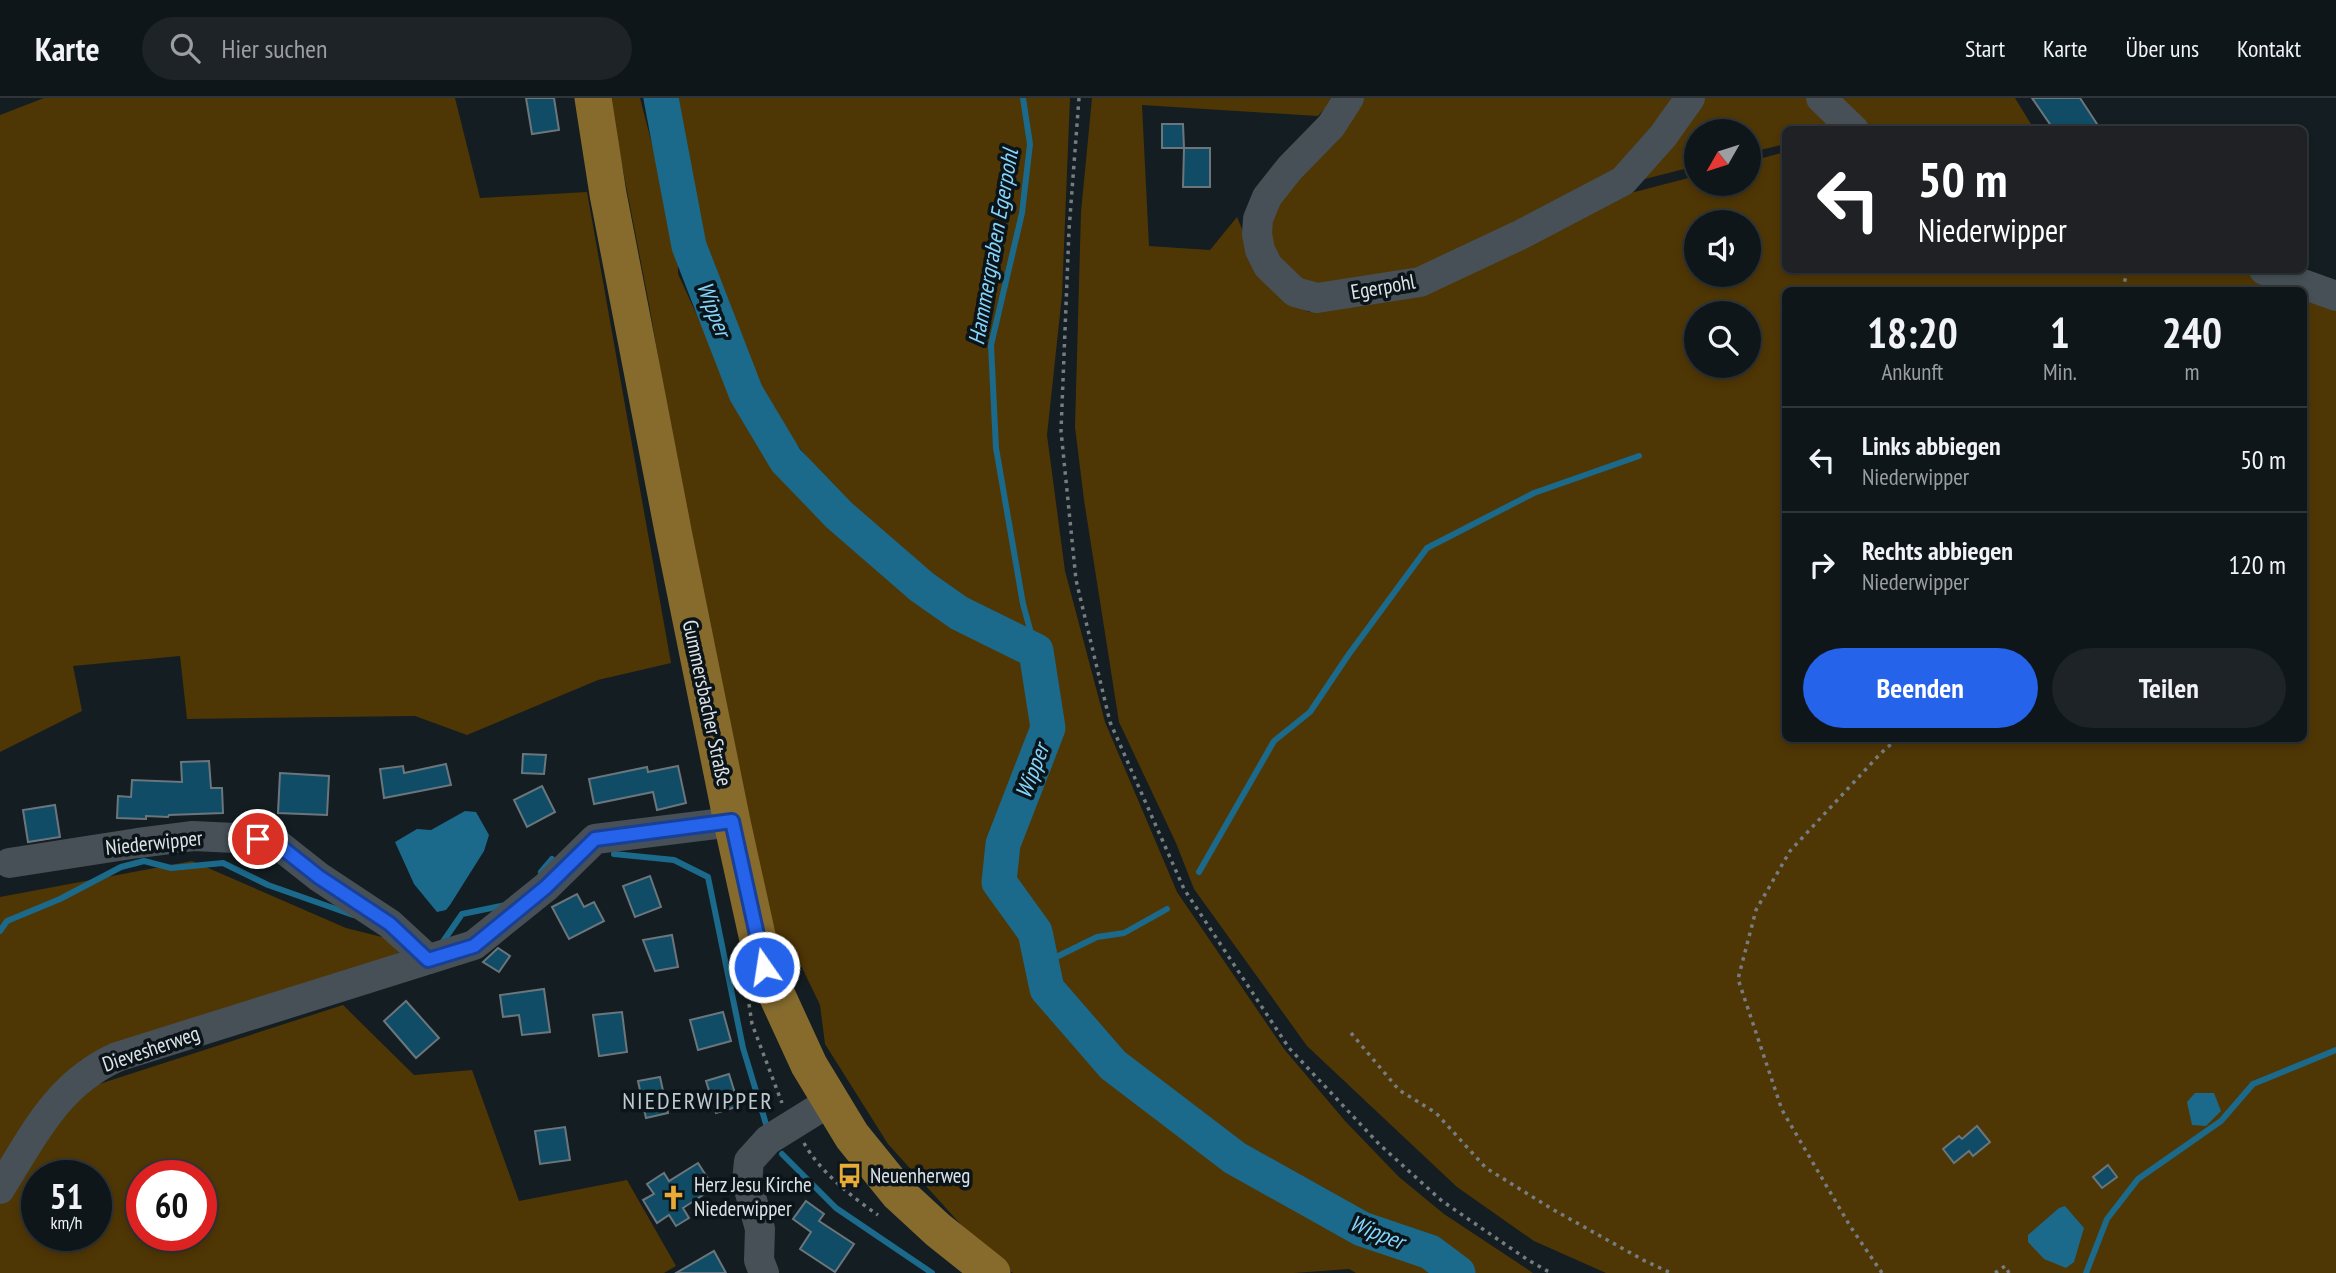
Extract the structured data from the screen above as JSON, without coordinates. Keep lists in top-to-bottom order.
{
  "streets": {
    "main road": ["Gummersbacher Straße"],
    "street": ["Egerpohl", "Niederwipper", "Dievesherweg"]
  },
  "crossings": [
    ["Niederwipper", "Dievesherweg"]
  ],
  "districts": ["NIEDERWIPPER"],
  "water": ["Hammergraben Egerpohl", "Wipper"],
  "places": {
    "bus stop": ["Neuenherweg"],
    "church": ["Herz Jesu Kirche Niederwipper"]
  },
  "north": "bottom left",
  "page": {
    "header": "Karte",
    "search": "Hier suchen",
    "nav": [
      "Start",
      "Karte",
      "Über uns",
      "Kontakt"
    ],
    "turn": ["50 m", "Niederwipper"],
    "eta": [
      "18:20",
      "Ankunft",
      "1",
      "Min.",
      "240",
      "m"
    ],
    "list": [
      {
        "name": "Links abbiegen",
        "note": "Niederwipper",
        "value": "50 m"
      },
      {
        "name": "Rechts abbiegen",
        "note": "Niederwipper",
        "value": "120 m"
      }
    ],
    "buttons": ["Beenden", "Teilen"],
    "speed": "51 km/h",
    "limit": "60"
  }
}
